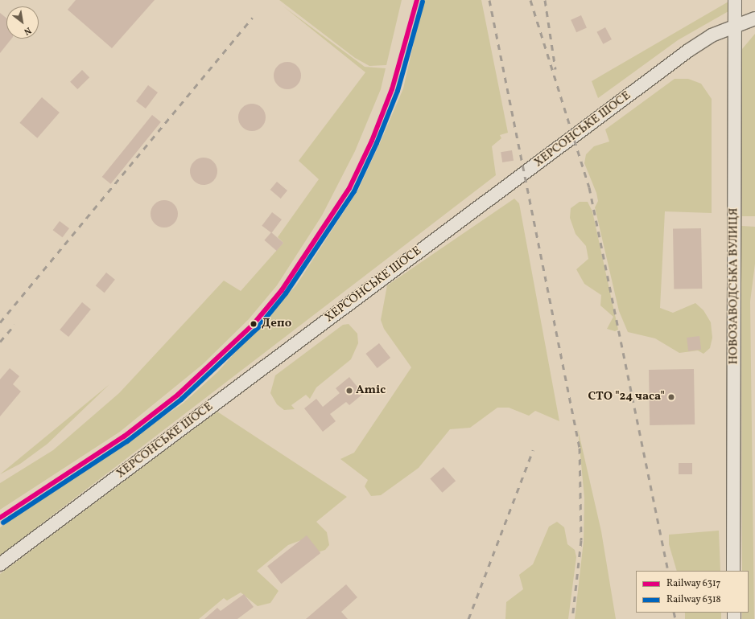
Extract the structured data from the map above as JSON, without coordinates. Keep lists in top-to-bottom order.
{
  "streets": {
    "main road": ["ХЕРСОНСЬКЕ ШОСЕ", "НОВОЗАВОДСЬКА ВУЛИЦЯ"]
  },
  "crossings": [
    ["ХЕРСОНСЬКЕ ШОСЕ", "НОВОЗАВОДСЬКА ВУЛИЦЯ"]
  ],
  "places": ["Депо", "Amic", "СТО \"24 часа\""],
  "lines": ["rail line 6317", "rail line 6318"],
  "legend": ["Railway 6317", "Railway 6318"],
  "north": "bottom right"
}
